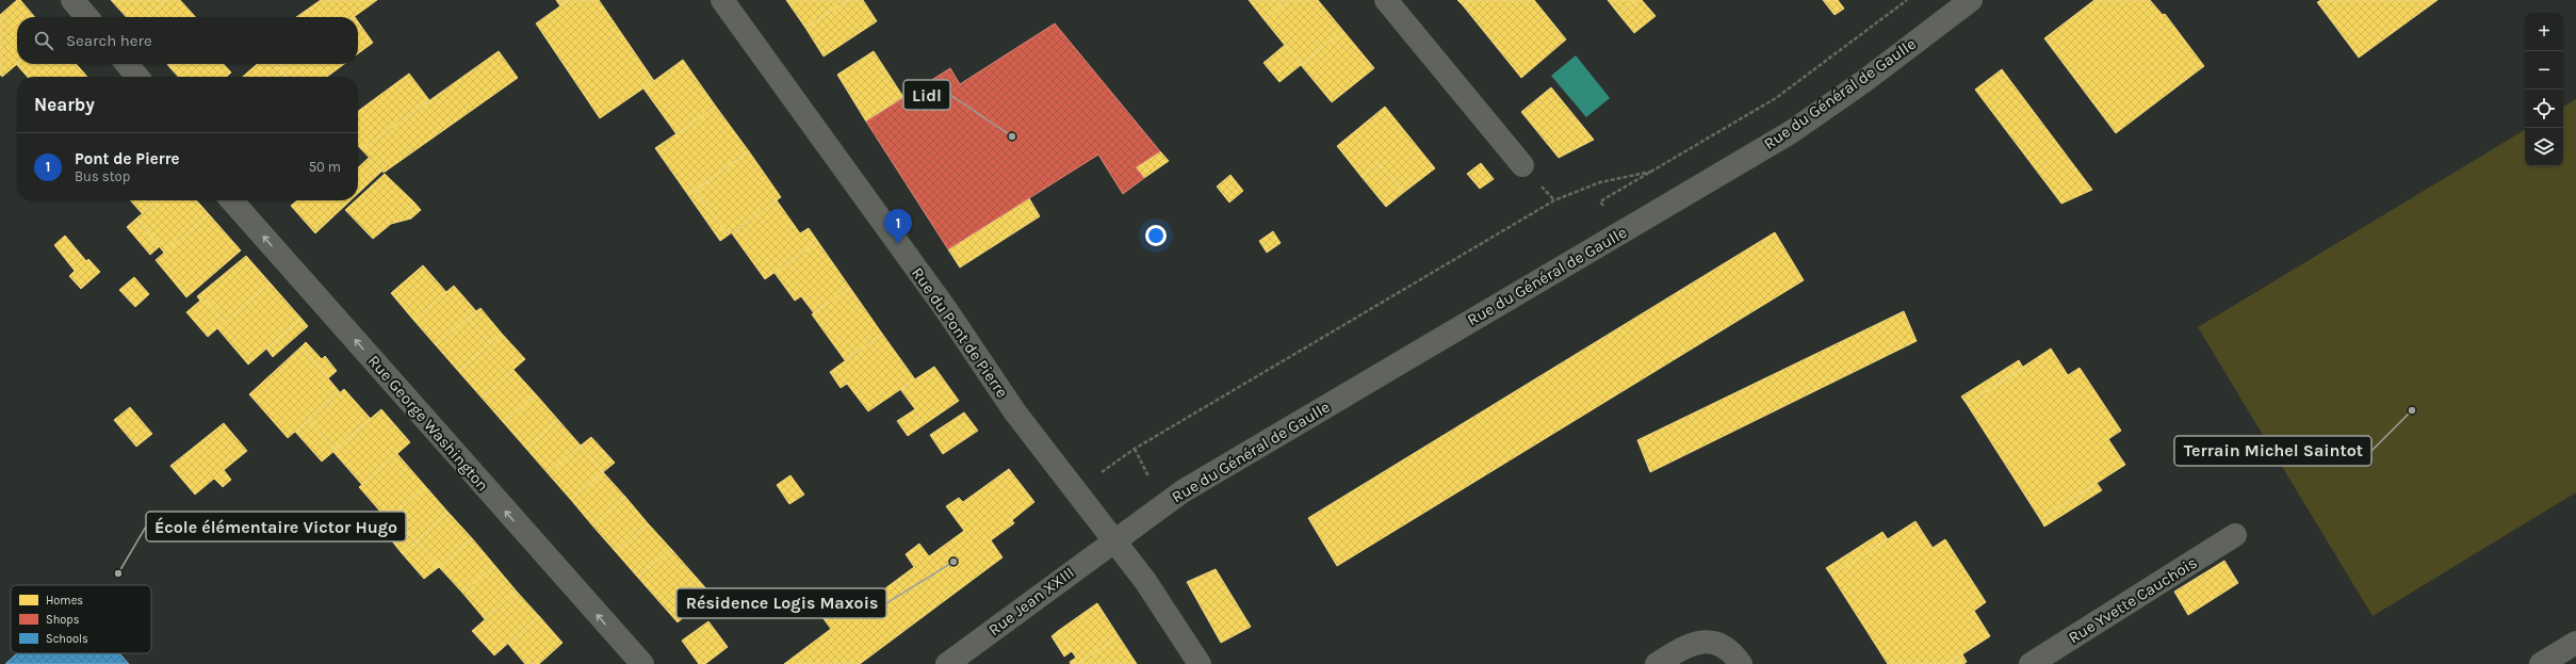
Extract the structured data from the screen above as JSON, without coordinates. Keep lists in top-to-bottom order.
{
  "streets": {
    "street": [
      "Rue du Général de Gaulle",
      "Rue du Pont de Pierre",
      "Rue George Washington",
      "Rue Yvette Cauchois",
      "Rue Jean XXIII"
    ]
  },
  "crossings": [
    ["Rue du Général de Gaulle", "Rue du Pont de Pierre"],
    ["Rue du Général de Gaulle", "Rue Jean XXIII"],
    ["Rue du Pont de Pierre", "Rue Jean XXIII"]
  ],
  "one_way": ["Rue George Washington"],
  "places": [
    "Lidl",
    "Terrain Michel Saintot",
    "Résidence Logis Maxois",
    "École élémentaire Victor Hugo"
  ],
  "legend": ["Homes", "Shops", "Schools"],
  "page": {
    "map_buttons": ["+", "−"],
    "search": "Search here",
    "heading": "Nearby",
    "list": [
      {
        "mark": "1",
        "name": "Pont de Pierre",
        "note": "Bus stop",
        "value": "50 m"
      }
    ],
    "pins": "1"
  }
}
